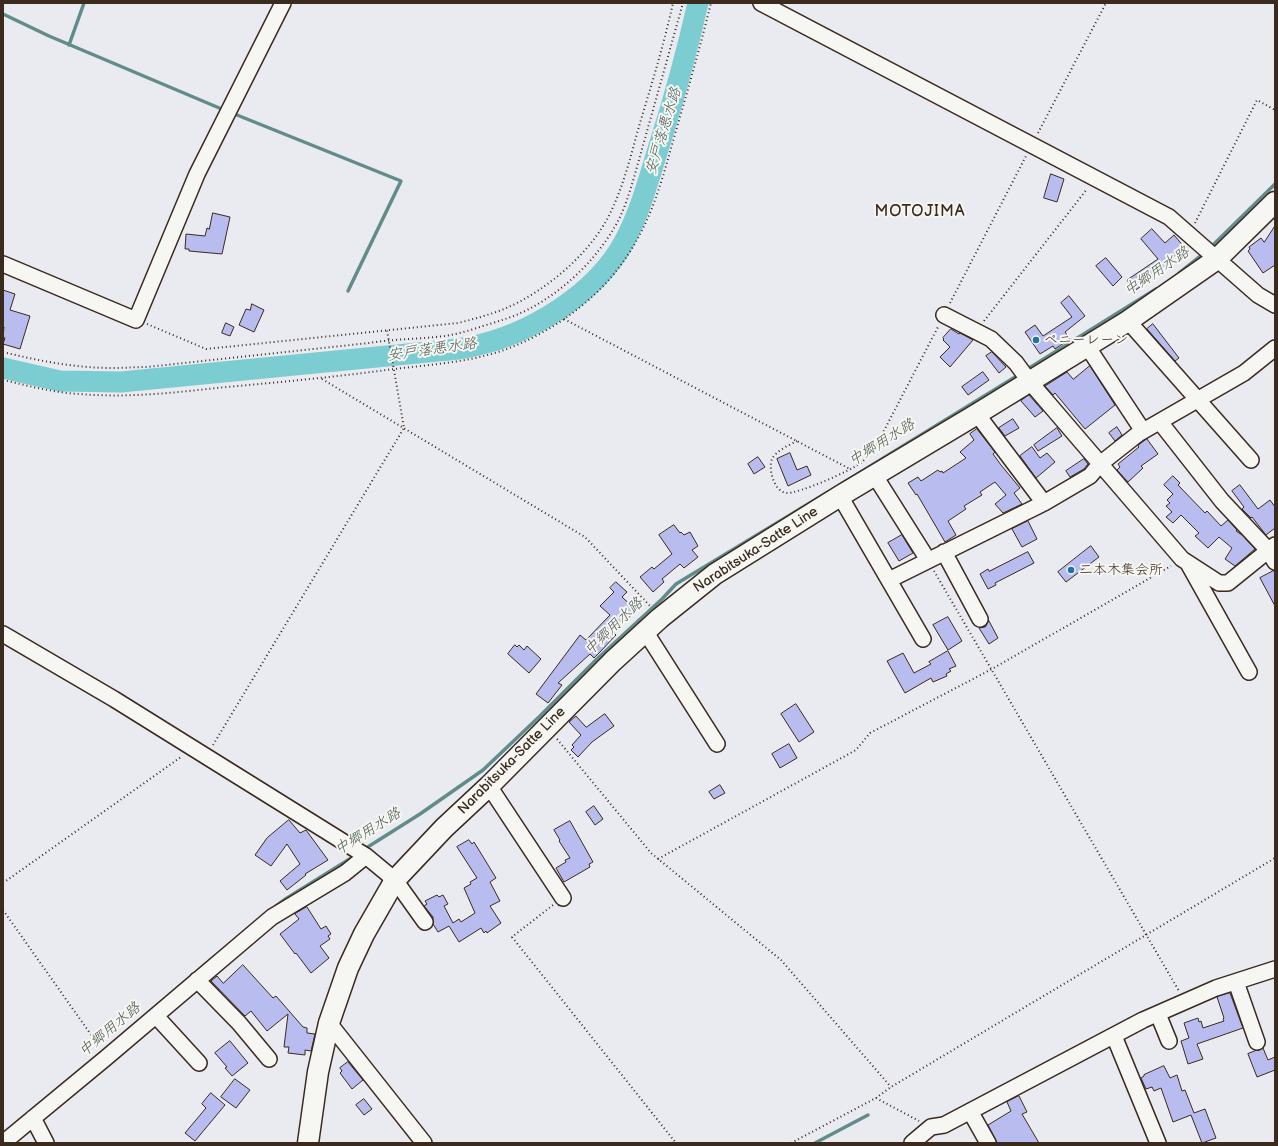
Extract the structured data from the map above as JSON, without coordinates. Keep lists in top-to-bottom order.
{
  "streets": {
    "main road": ["Narabitsuka-Satte Line"]
  },
  "districts": ["MOTOJIMA"],
  "water": ["安戸落悪水路", "中郷用水路"],
  "places": ["ペニーレーン", "二本木集会所"]
}
